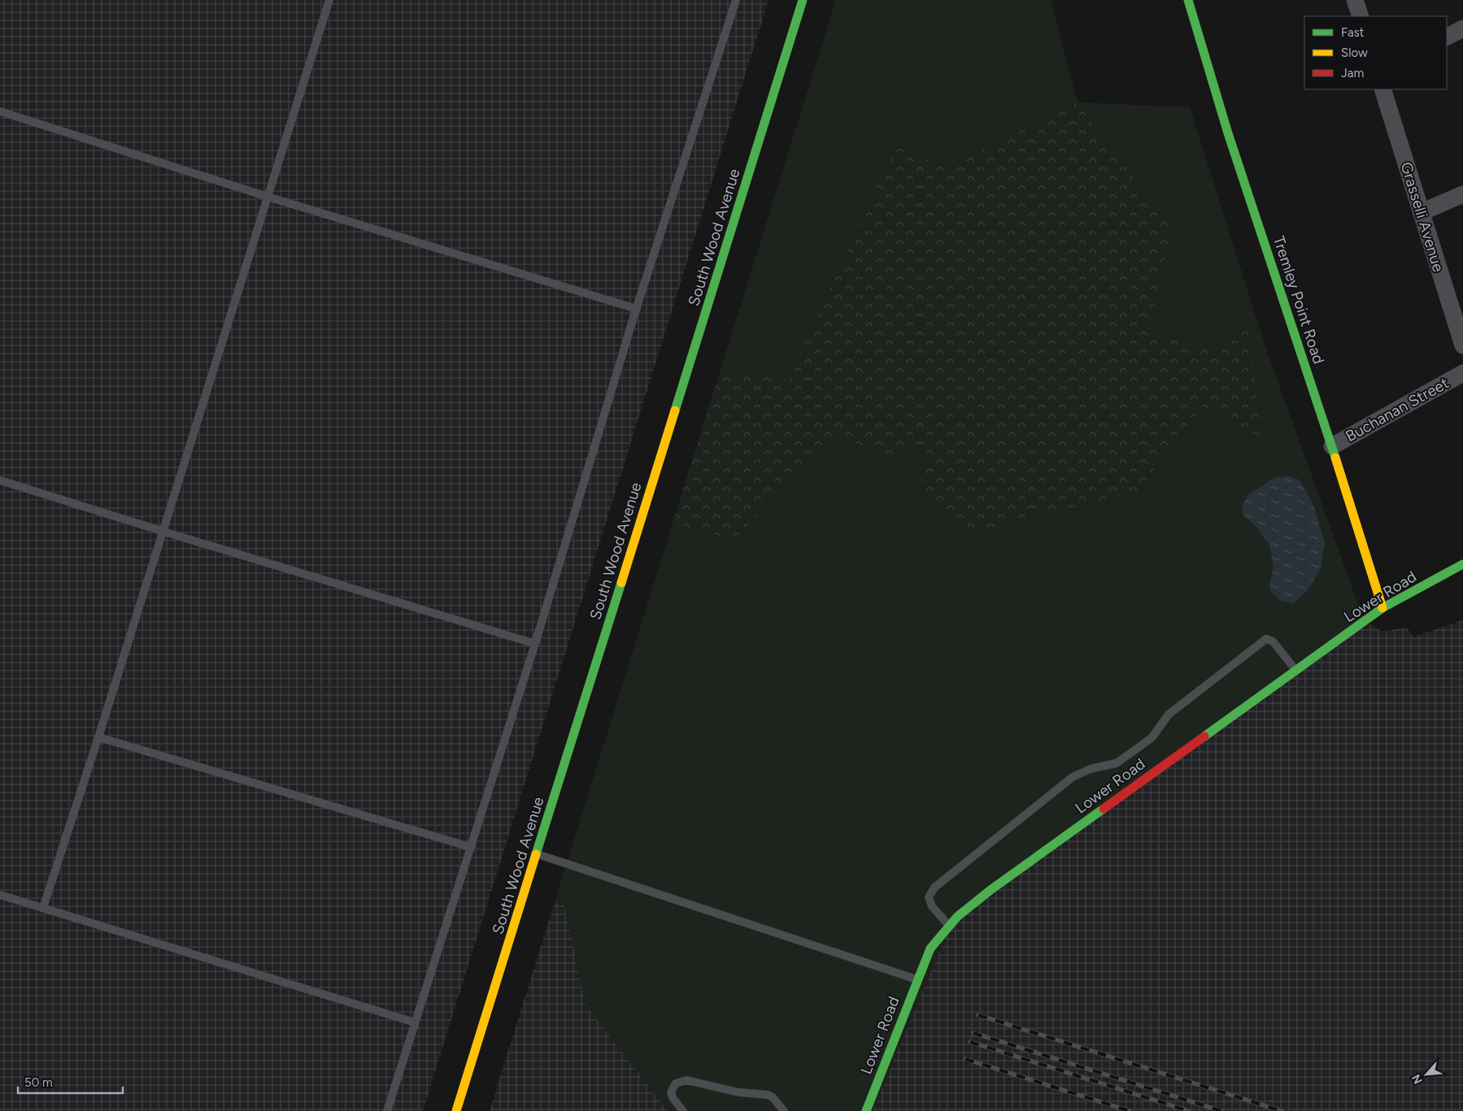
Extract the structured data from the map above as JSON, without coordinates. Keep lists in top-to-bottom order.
{
  "streets": {
    "street": [
      "Grasselli Avenue",
      "South Wood Avenue",
      "Tremley Point Road",
      "Buchanan Street",
      "Lower Road"
    ]
  },
  "crossings": [
    ["Tremley Point Road", "Buchanan Street"],
    ["Tremley Point Road", "Lower Road"]
  ],
  "legend": ["Fast", "Slow", "Jam"],
  "scale_bar": "50 m",
  "north": "bottom left"
}
